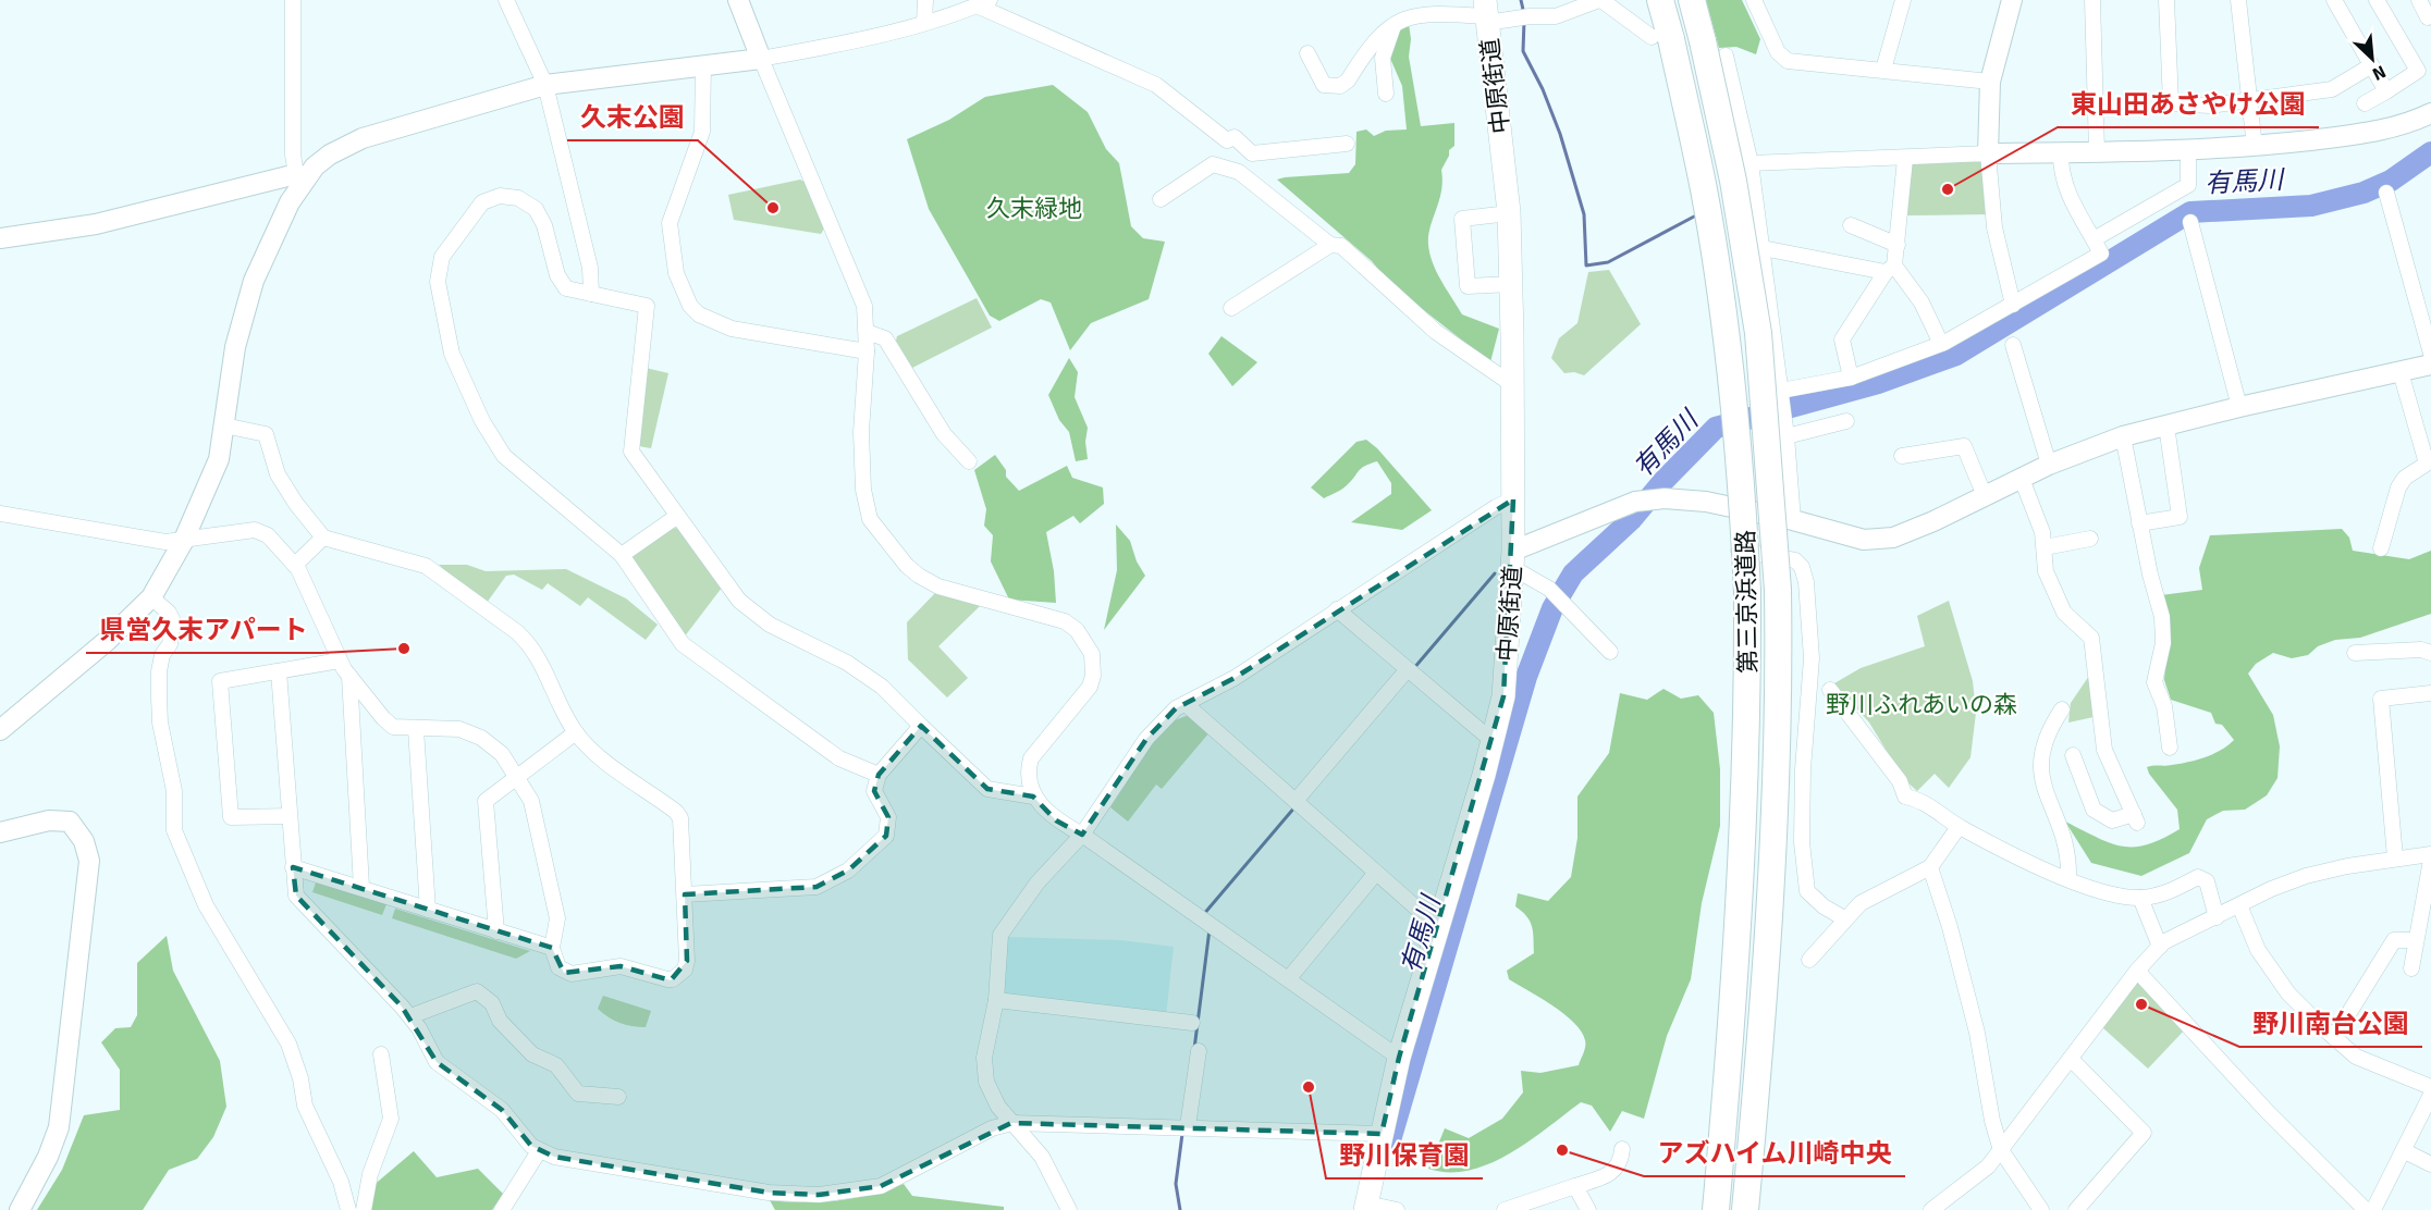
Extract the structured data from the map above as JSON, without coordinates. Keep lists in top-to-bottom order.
{
  "streets": {
    "highway": ["第三京浜道路"],
    "main road": ["中原街道"]
  },
  "water": ["有馬川"],
  "parks": ["久末緑地", "野川ふれあいの森"],
  "places": [
    "東山田あさやけ公園",
    "久末公園",
    "県営久末アパート",
    "野川南台公園",
    "野川保育園",
    "アズハイム川崎中央"
  ],
  "north": "bottom right"
}
